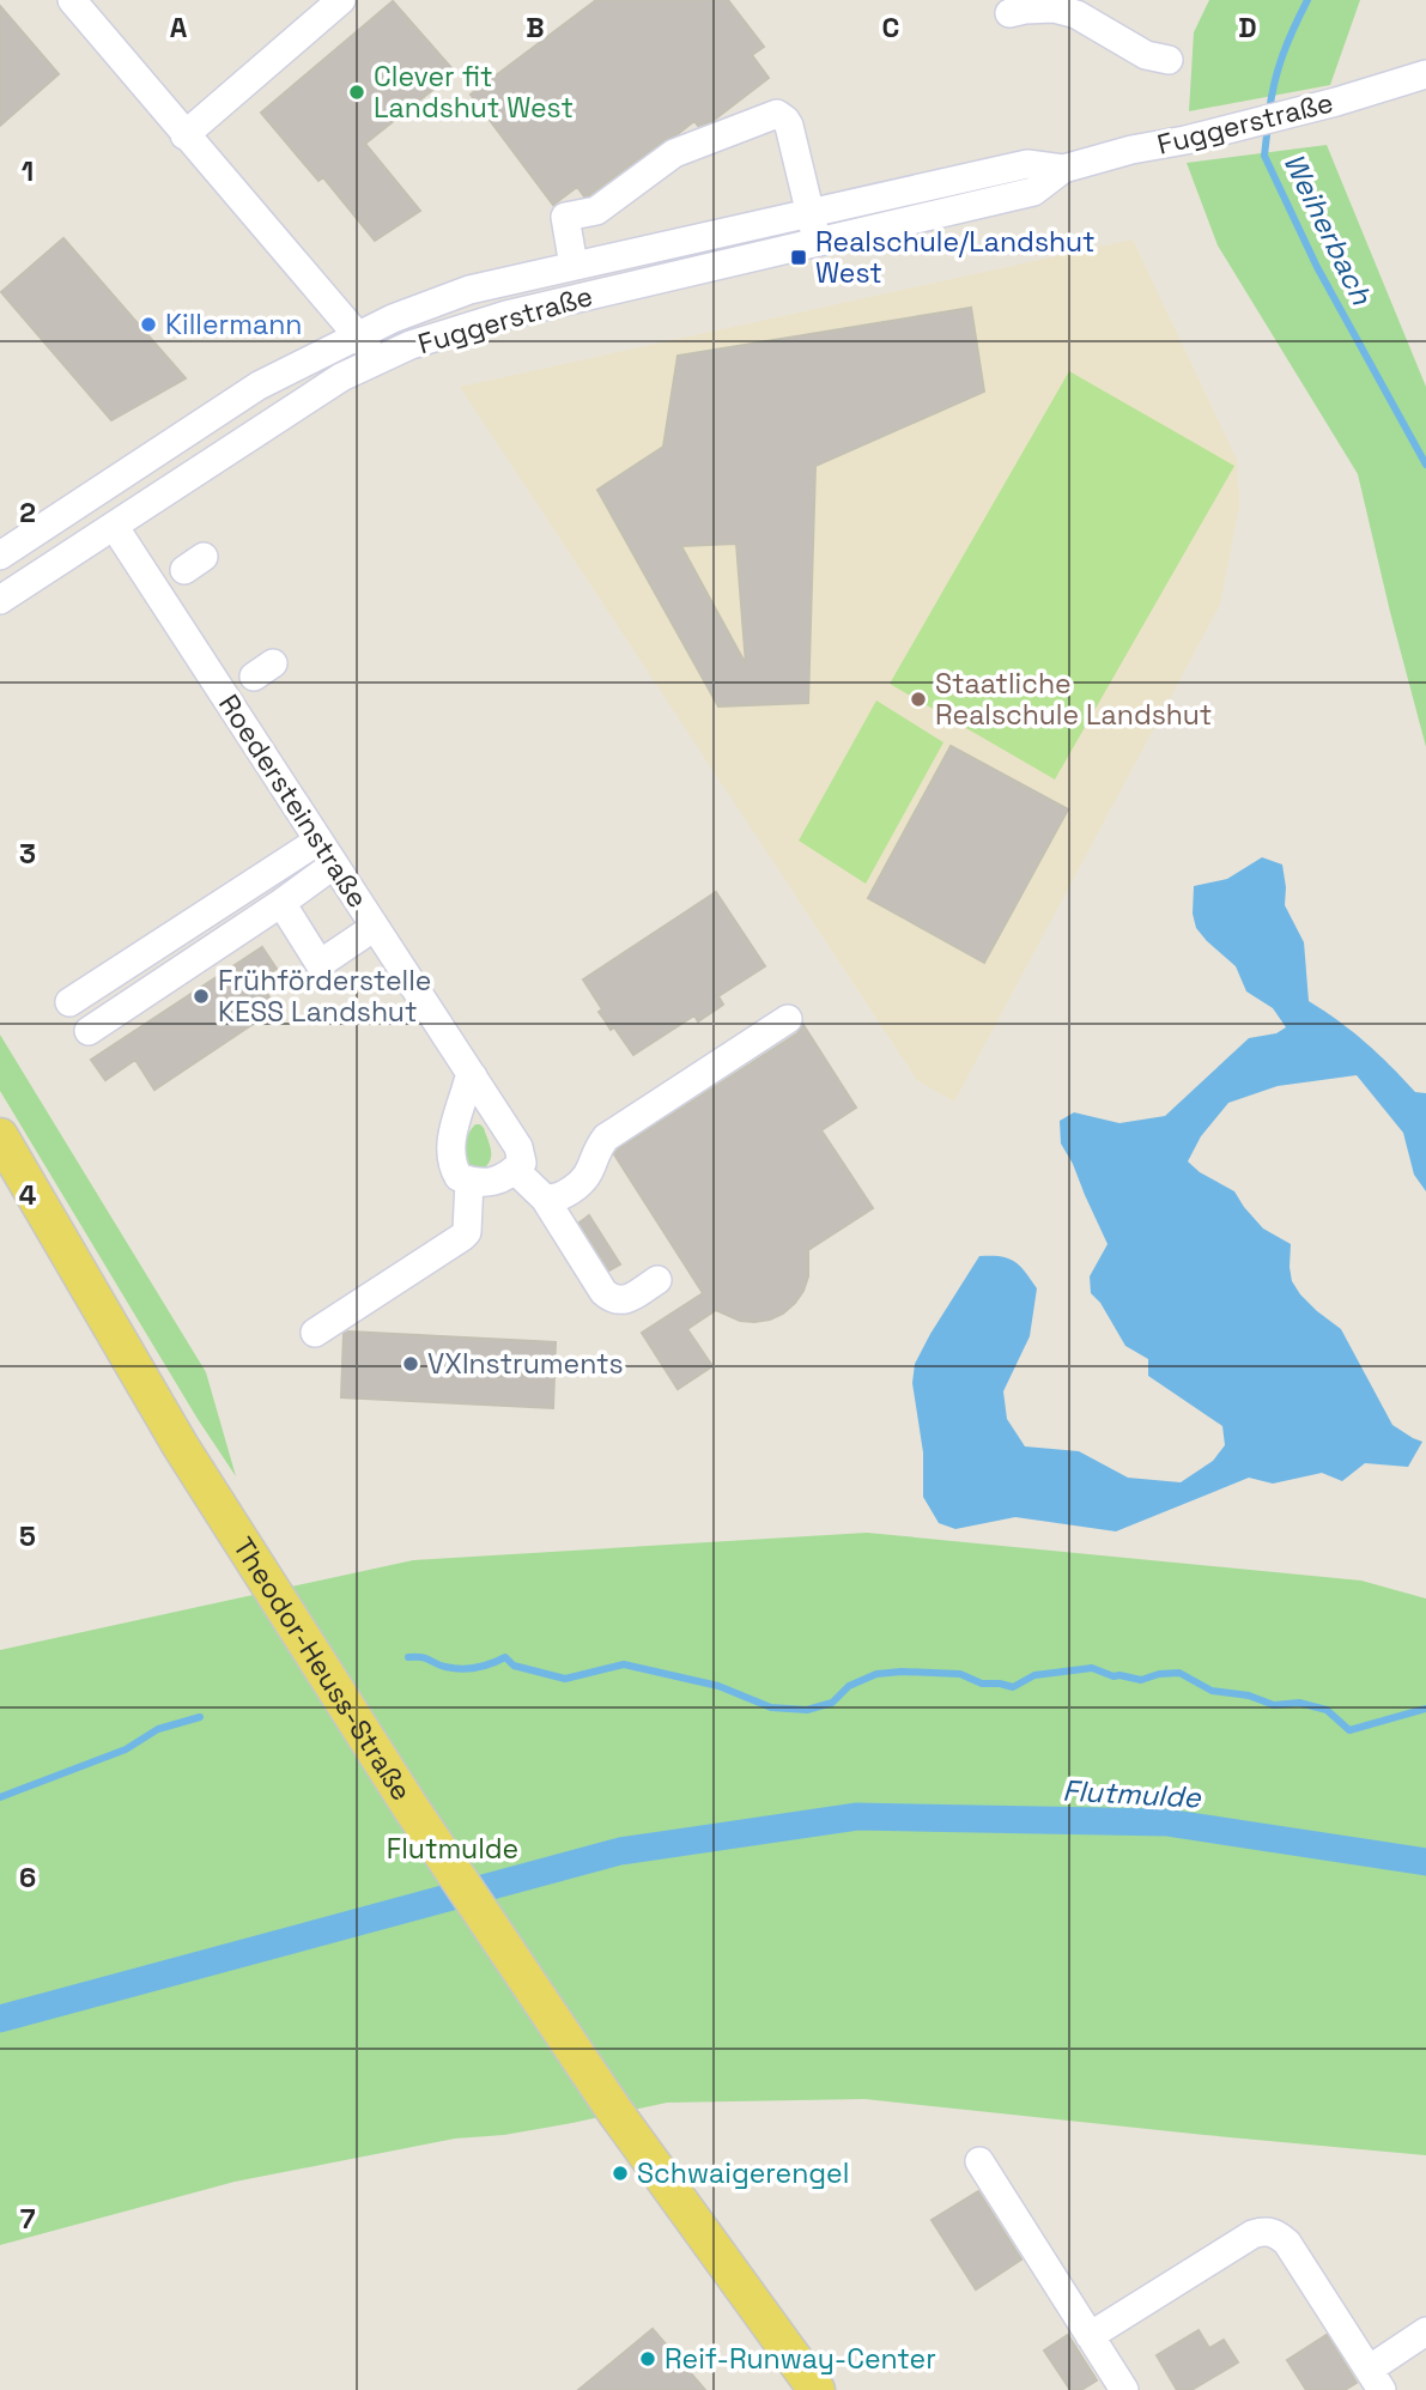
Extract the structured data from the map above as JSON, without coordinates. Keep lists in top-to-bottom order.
{
  "streets": {
    "main road": ["Theodor-Heuss-Straße"],
    "street": ["Fuggerstraße", "Roedersteinstraße"]
  },
  "crossings": [
    ["Fuggerstraße", "Roedersteinstraße"]
  ],
  "water": ["Weiherbach", "Flutmulde"],
  "parks": ["Flutmulde"],
  "places": {
    "other": [
      "Clever fit Landshut West",
      "Killermann",
      "Staatliche Realschule Landshut",
      "Frühförderstelle KESS Landshut",
      "VXInstruments",
      "Schwaigerengel",
      "Reif-Runway-Center"
    ],
    "transit": ["Realschule/Landshut West"]
  },
  "grid": {
    "columns": [
      "A",
      "B",
      "C",
      "D"
    ],
    "rows": [
      "1",
      "2",
      "3",
      "4",
      "5",
      "6",
      "7"
    ]
  }
}
